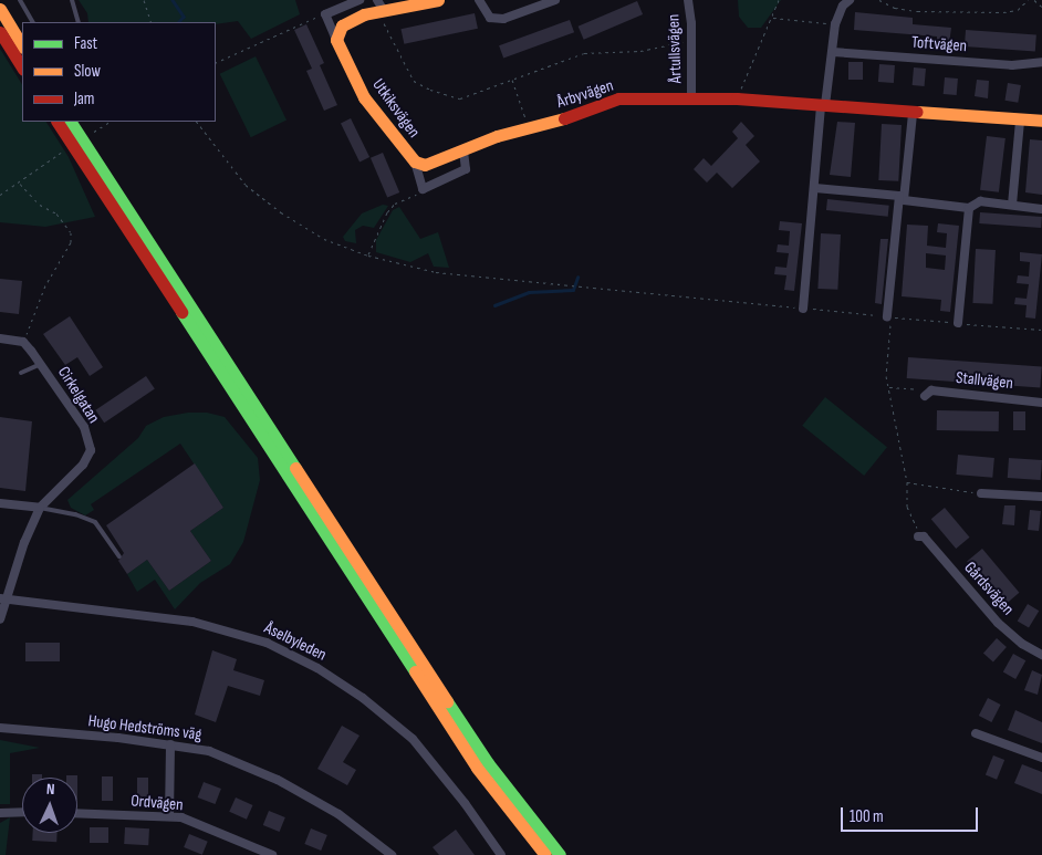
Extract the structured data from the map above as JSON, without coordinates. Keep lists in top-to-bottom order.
{
  "streets": {
    "main road": ["Årbyvägen", "Utkiksvägen"],
    "street": [
      "Toftvägen",
      "Årtullsvägen",
      "Stallvägen",
      "Cirkelgatan",
      "Gårdsvägen",
      "Åselbyleden",
      "Hugo Hedströms väg",
      "Ordvägen"
    ]
  },
  "crossings": [
    ["Årtullsvägen", "Årbyvägen"],
    ["Årbyvägen", "Utkiksvägen"],
    ["Cirkelgatan", "Åselbyleden"]
  ],
  "legend": ["Fast", "Slow", "Jam"],
  "scale_bar": "100 m",
  "north": "top"
}
